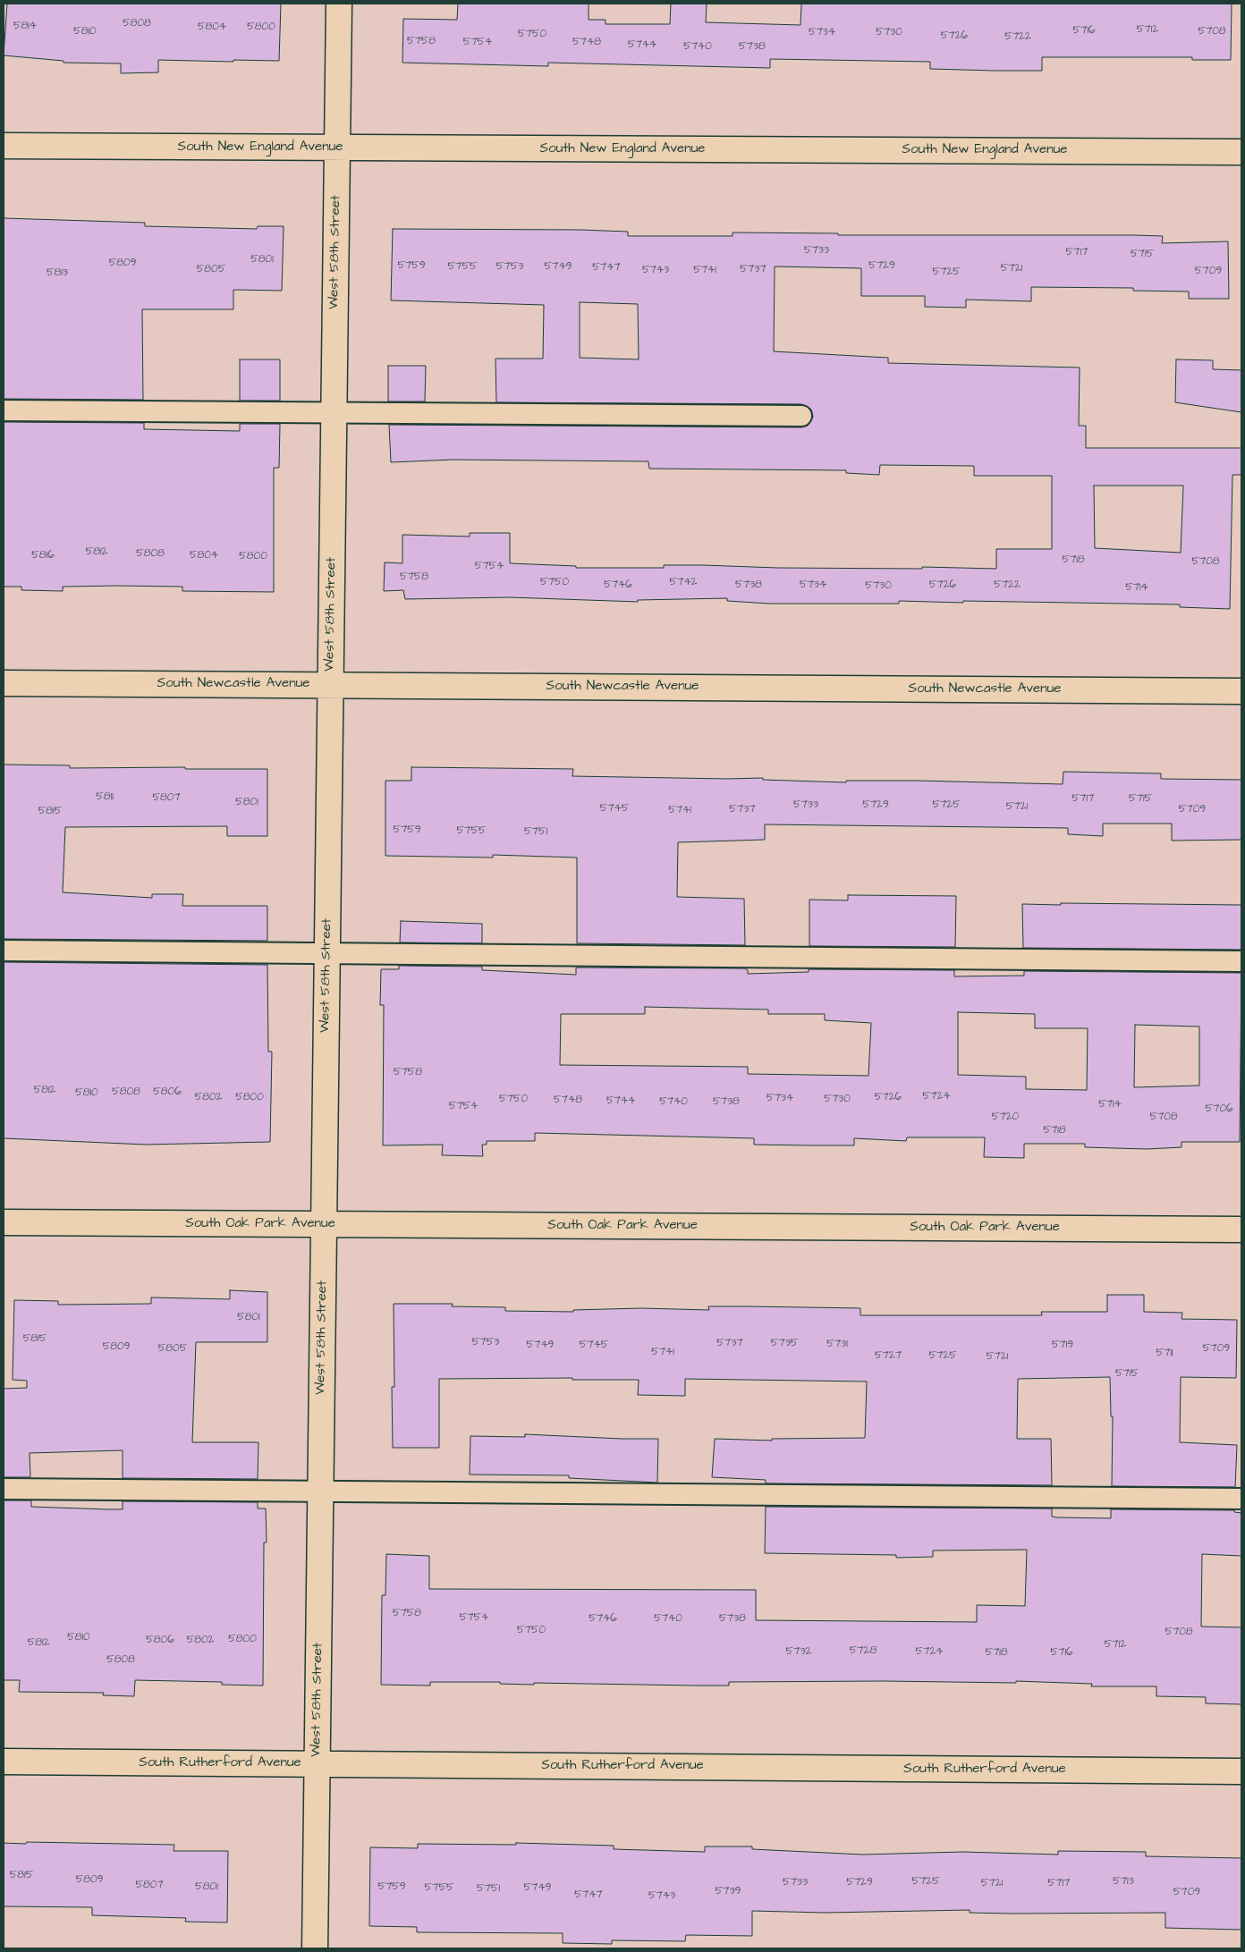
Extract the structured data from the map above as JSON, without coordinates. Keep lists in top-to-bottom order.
{
  "streets": {
    "street": [
      "South New England Avenue",
      "West 58th Street",
      "South Newcastle Avenue",
      "South Oak Park Avenue",
      "South Rutherford Avenue"
    ]
  },
  "crossings": [
    ["South New England Avenue", "West 58th Street"],
    ["West 58th Street", "South Newcastle Avenue"],
    ["West 58th Street", "South Oak Park Avenue"],
    ["West 58th Street", "South Rutherford Avenue"]
  ],
  "house_numbers": [
    "5808",
    "5814",
    "5804",
    "5800",
    "5712",
    "5716",
    "5810",
    "5708",
    "5734",
    "5730",
    "5750",
    "5726",
    "5722",
    "5758",
    "5754",
    "5748",
    "5744",
    "5740",
    "5738",
    "5733",
    "5717",
    "5715",
    "5801",
    "5809",
    "5759",
    "5729",
    "5755",
    "5753",
    "5749",
    "5747",
    "5721",
    "5805",
    "5737",
    "5743",
    "5741",
    "5709",
    "5725",
    "5813",
    "5812",
    "5808",
    "5816",
    "5804",
    "5800",
    "5718",
    "5708",
    "5754",
    "5758",
    "5750",
    "5742",
    "5746",
    "5738",
    "5734",
    "5726",
    "5722",
    "5730",
    "5714",
    "5811",
    "5807",
    "5717",
    "5715",
    "5801",
    "5733",
    "5729",
    "5725",
    "5721",
    "5745",
    "5737",
    "5709",
    "5741",
    "5815",
    "5759",
    "5755",
    "5751",
    "5758",
    "5812",
    "5808",
    "5806",
    "5810",
    "5724",
    "5802",
    "5800",
    "5726",
    "5734",
    "5750",
    "5730",
    "5748",
    "5744",
    "5740",
    "5738",
    "5714",
    "5754",
    "5706",
    "5720",
    "5708",
    "5718",
    "5801",
    "5815",
    "5753",
    "5737",
    "5735",
    "5731",
    "5749",
    "5745",
    "5719",
    "5809",
    "5805",
    "5709",
    "5741",
    "5711",
    "5727",
    "5725",
    "5721",
    "5715",
    "5758",
    "5754",
    "5746",
    "5740",
    "5738",
    "5750",
    "5708",
    "5810",
    "5800",
    "5806",
    "5802",
    "5812",
    "5712",
    "5728",
    "5732",
    "5724",
    "5718",
    "5716",
    "5808",
    "5815",
    "5809",
    "5725",
    "5713",
    "5733",
    "5729",
    "5721",
    "5717",
    "5807",
    "5801",
    "5759",
    "5755",
    "5749",
    "5751",
    "5739",
    "5709",
    "5747",
    "5743"
  ]
}
